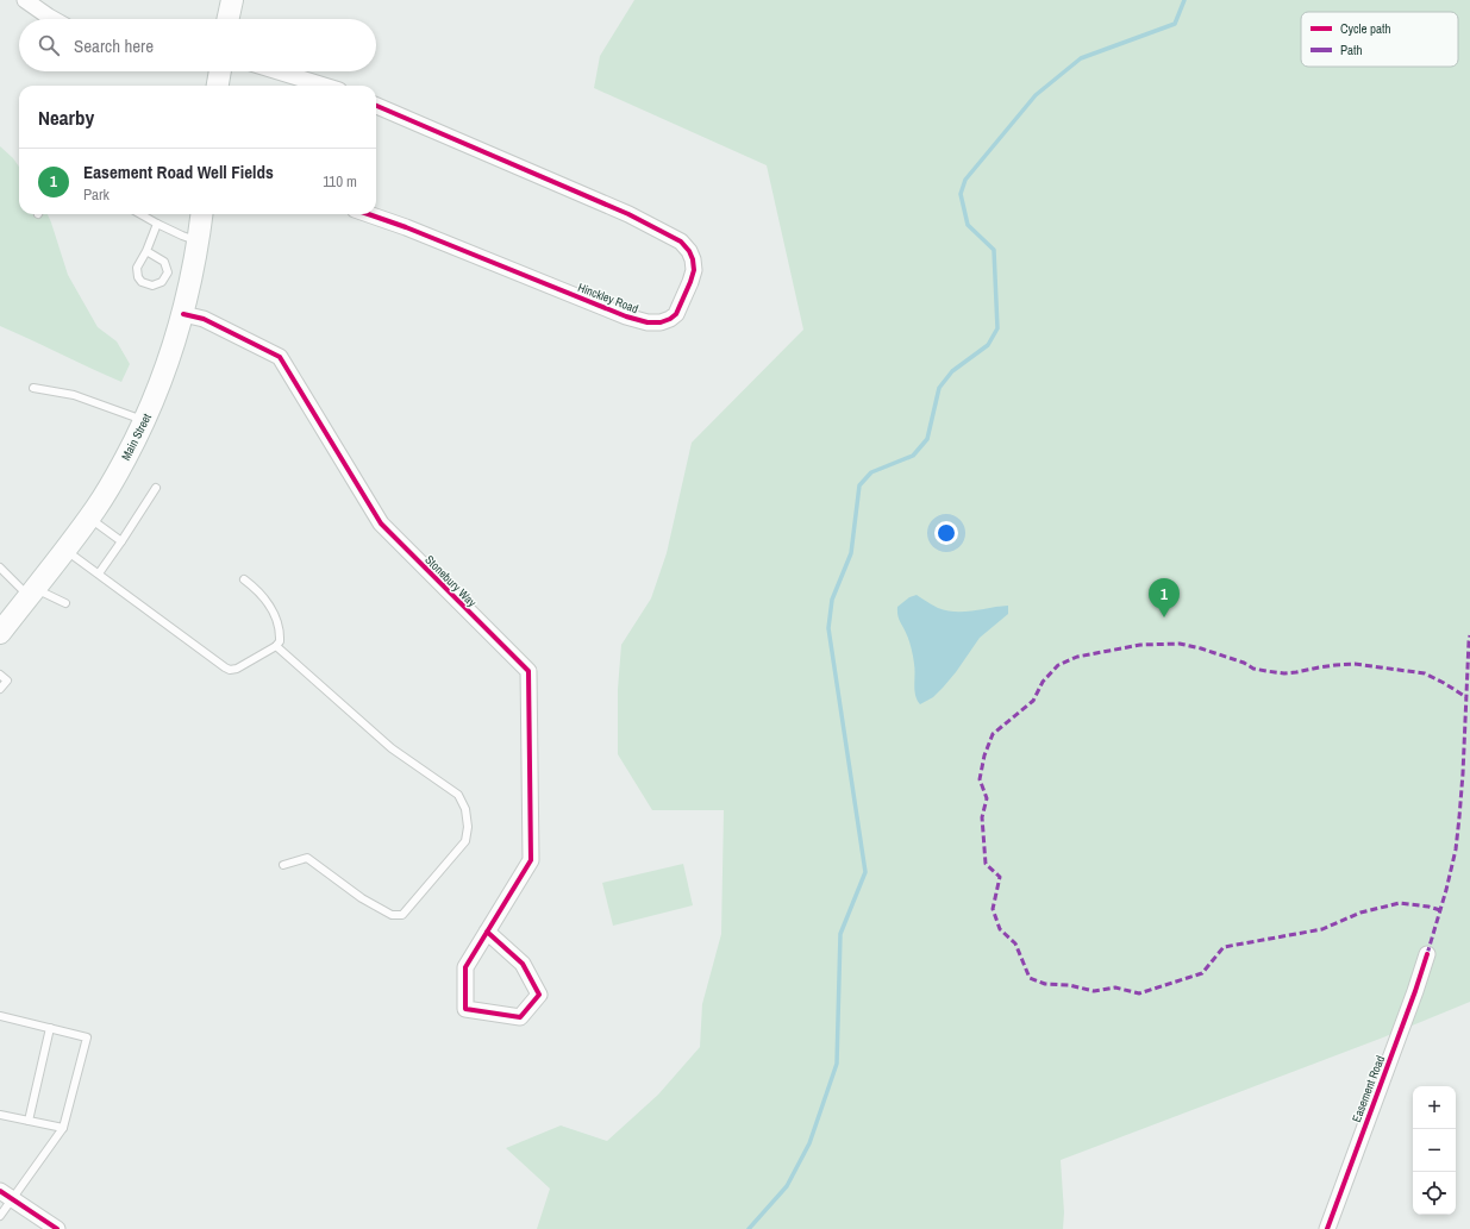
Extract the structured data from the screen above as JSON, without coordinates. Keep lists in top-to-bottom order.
{
  "streets": {
    "main road": ["Main Street"],
    "street": ["Hinckley Road", "Stonebury Way", "Easement Road"]
  },
  "crossings": [
    ["Main Street", "Stonebury Way"]
  ],
  "legend": ["Cycle path", "Path"],
  "page": {
    "search": "Search here",
    "heading": "Nearby",
    "list": [
      {
        "mark": "1",
        "name": "Easement Road Well Fields",
        "note": "Park",
        "value": "110 m"
      }
    ],
    "pins": "1",
    "map_buttons": ["+", "−"]
  }
}
